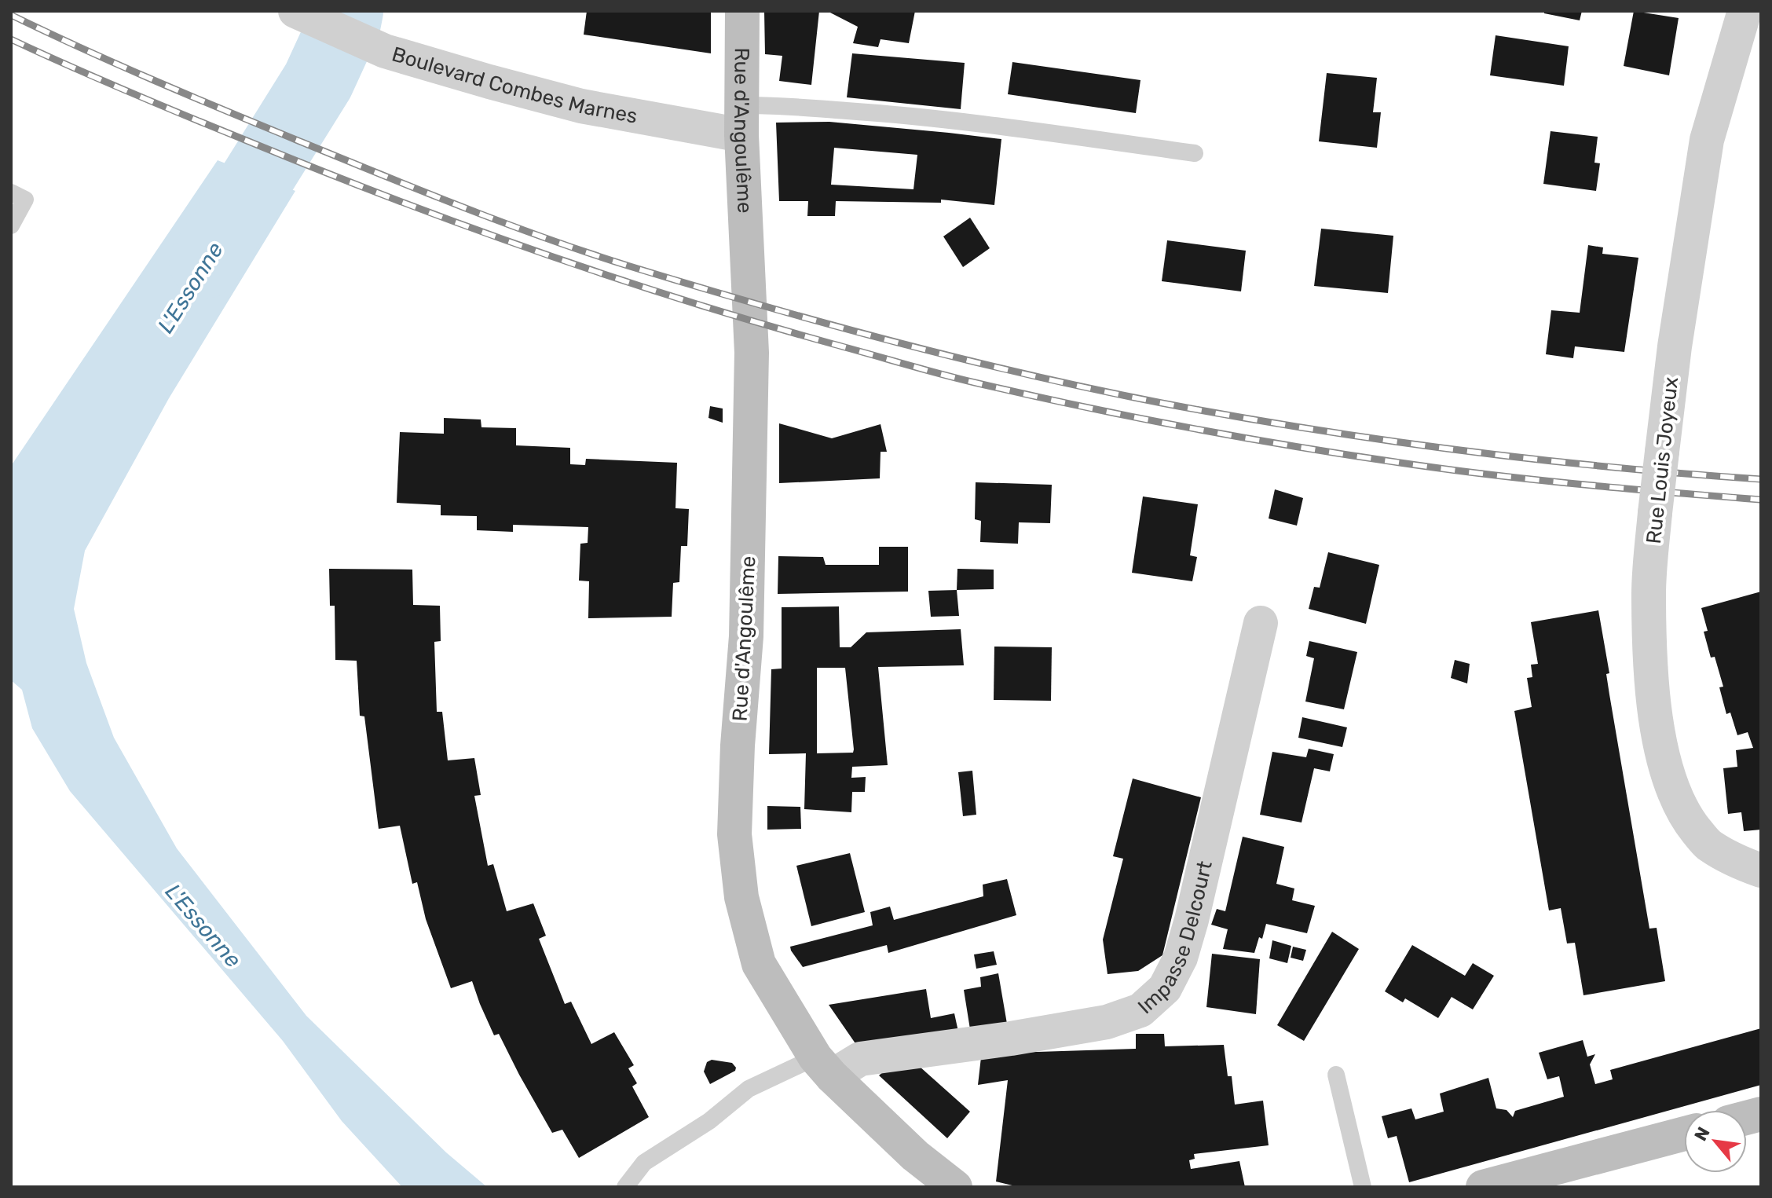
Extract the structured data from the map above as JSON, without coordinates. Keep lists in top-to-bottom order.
{
  "streets": {
    "street": [
      "Boulevard Combes Marnes",
      "Rue d'Angoulême",
      "Rue Louis Joyeux",
      "Impasse Delcourt"
    ]
  },
  "crossings": [
    ["Boulevard Combes Marnes", "Rue d'Angoulême"],
    ["Rue d'Angoulême", "Impasse Delcourt"]
  ],
  "water": ["L'Essonne"],
  "north": "top left"
}
